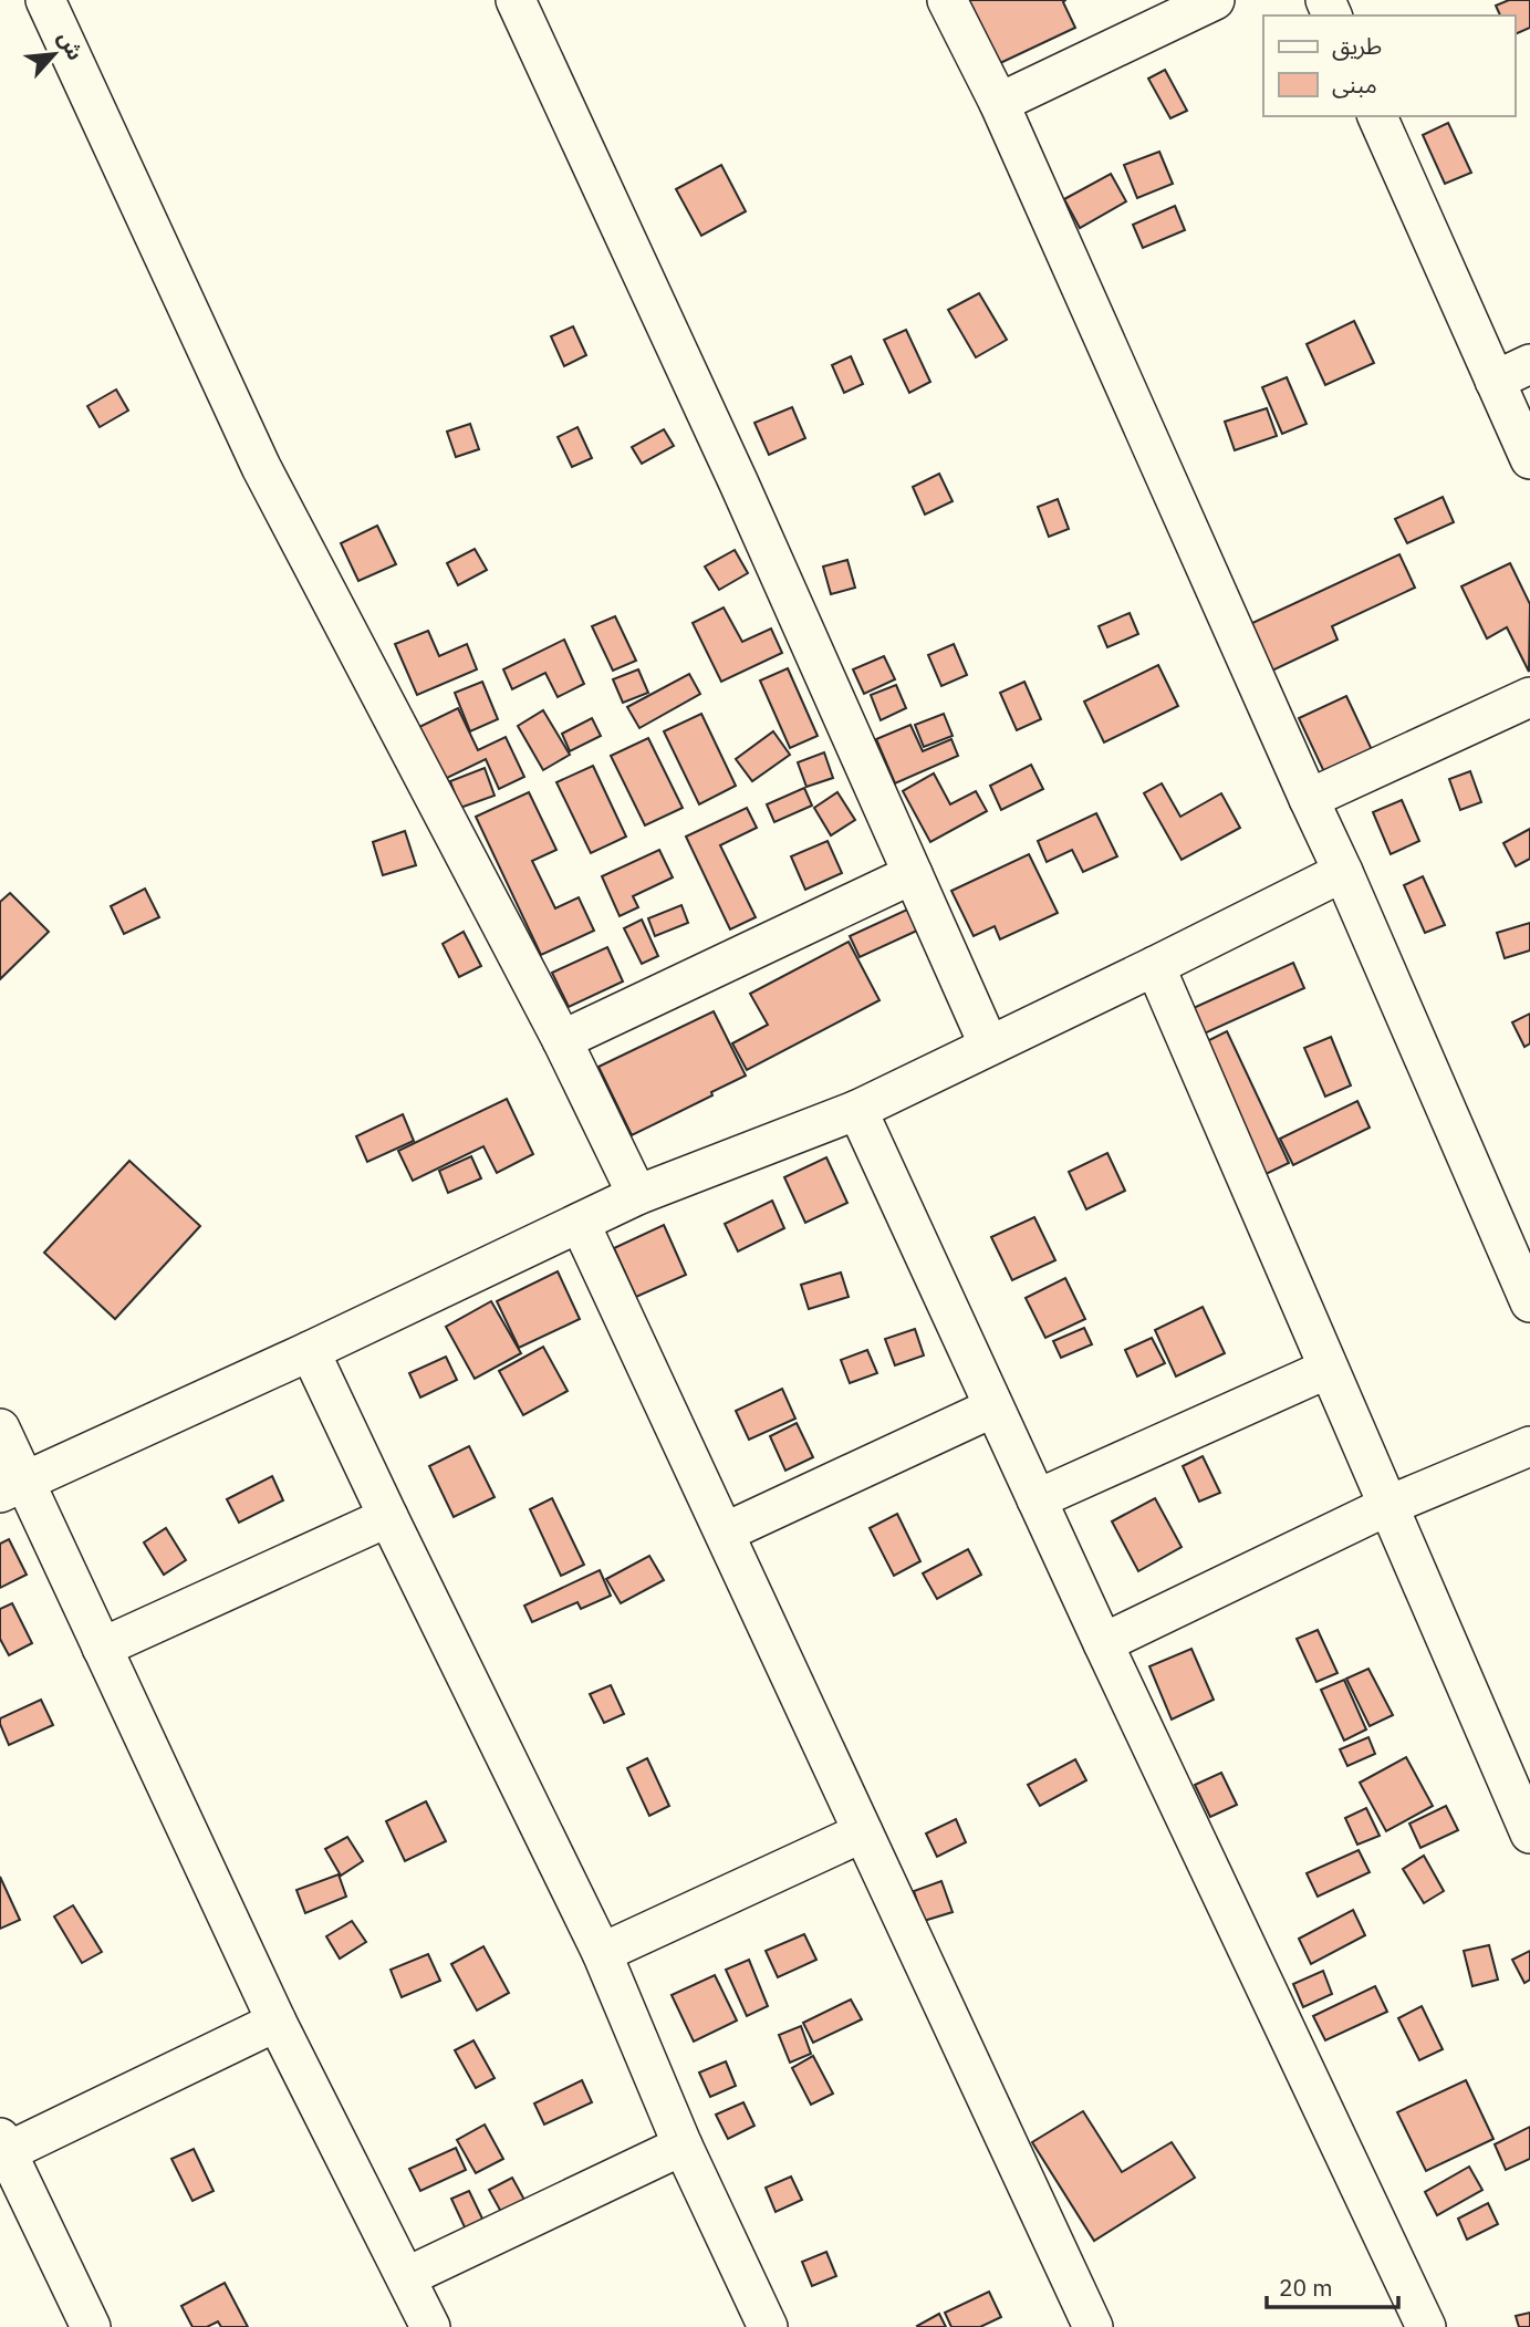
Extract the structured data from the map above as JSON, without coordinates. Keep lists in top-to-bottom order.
{
  "legend": ["طريق", "مبنى"],
  "scale_bar": "20 m",
  "north": "top right"
}
